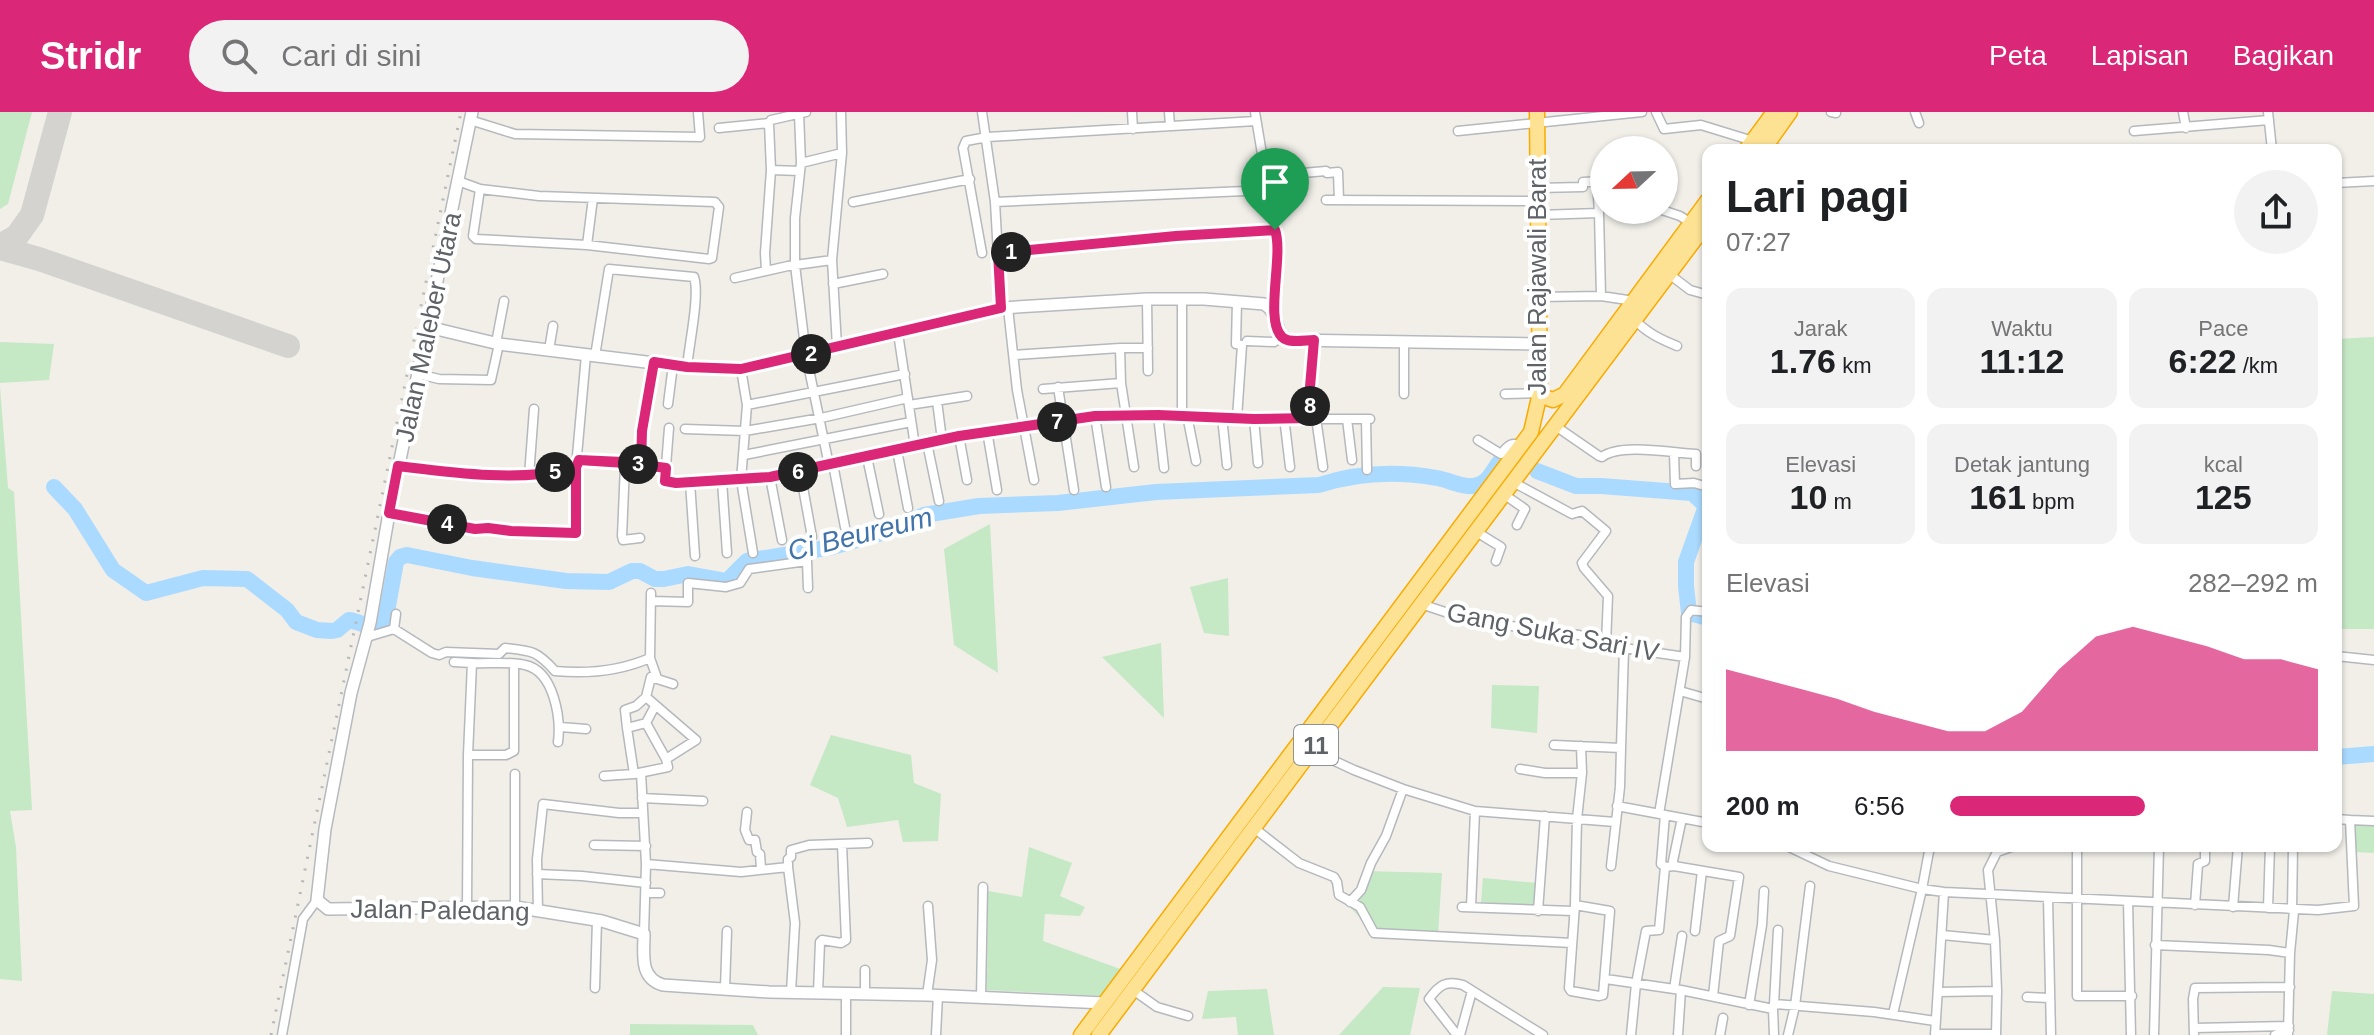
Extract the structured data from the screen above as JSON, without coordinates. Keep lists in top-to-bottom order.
{
  "streets": {
    "highway": ["Jalan Rajawali Barat", "11"],
    "street": ["Jalan Maleber Utara", "Gang Suka Sari IV", "Jalan Paledang"]
  },
  "crossings": [
    ["Jalan Rajawali Barat", "11"],
    ["Jalan Maleber Utara", "Jalan Paledang"],
    ["Gang Suka Sari IV", "11"]
  ],
  "water": ["Ci Beureum"],
  "north": "left",
  "page": {
    "header": "Stridr",
    "search": "Cari di sini",
    "nav": ["Peta", "Lapisan", "Bagikan"],
    "heading": ["Lari pagi", "07:27"],
    "pins": [
      "1",
      "2",
      "8",
      "7",
      "3",
      "5",
      "6",
      "4"
    ],
    "stats": [
      ["Jarak", "1.76 km"],
      ["Waktu", "11:12"],
      ["Pace", "6:22 /km"],
      ["Elevasi", "10 m"],
      ["Detak jantung", "161 bpm"],
      ["kcal", "125"]
    ],
    "chart": ["Elevasi", "282–292 m"],
    "list": [
      {
        "name": "200 m",
        "note": "6:56"
      }
    ]
  }
}
